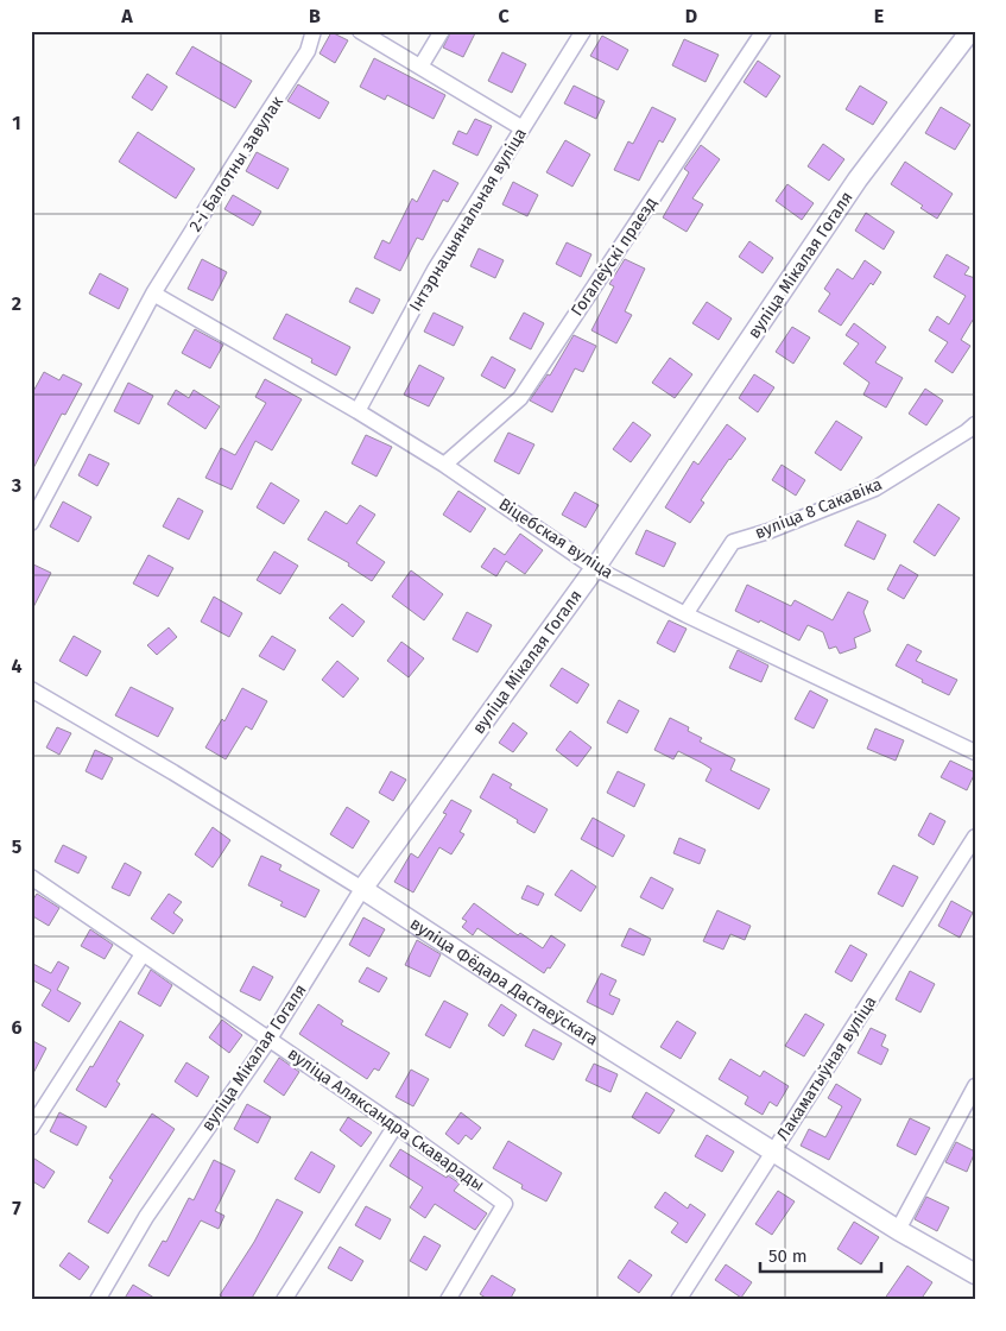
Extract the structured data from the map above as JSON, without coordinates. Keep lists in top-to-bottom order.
{
  "streets": {
    "street": [
      "2-і Балотны завулак",
      "Інтэрнацыянальная вуліца",
      "Гогалеўскі праезд",
      "вуліца Мікалая Гогаля",
      "вуліца 8 Сакавіка",
      "Віцебская вуліца",
      "вуліца Фёдара Дастаеўскага",
      "Лакаматыўная вуліца",
      "вуліца Аляксандра Скаварады"
    ]
  },
  "crossings": [
    ["2-і Балотны завулак", "Віцебская вуліца"],
    ["Інтэрнацыянальная вуліца", "Віцебская вуліца"],
    ["Гогалеўскі праезд", "Віцебская вуліца"],
    ["вуліца Мікалая Гогаля", "Віцебская вуліца"],
    ["вуліца Мікалая Гогаля", "вуліца Фёдара Дастаеўскага"],
    ["вуліца Мікалая Гогаля", "вуліца Аляксандра Скаварады"],
    ["вуліца 8 Сакавіка", "Віцебская вуліца"],
    ["вуліца Фёдара Дастаеўскага", "Лакаматыўная вуліца"]
  ],
  "scale_bar": "50 m",
  "grid": {
    "columns": [
      "A",
      "B",
      "C",
      "D",
      "E"
    ],
    "rows": [
      "1",
      "2",
      "3",
      "4",
      "5",
      "6",
      "7"
    ]
  }
}
